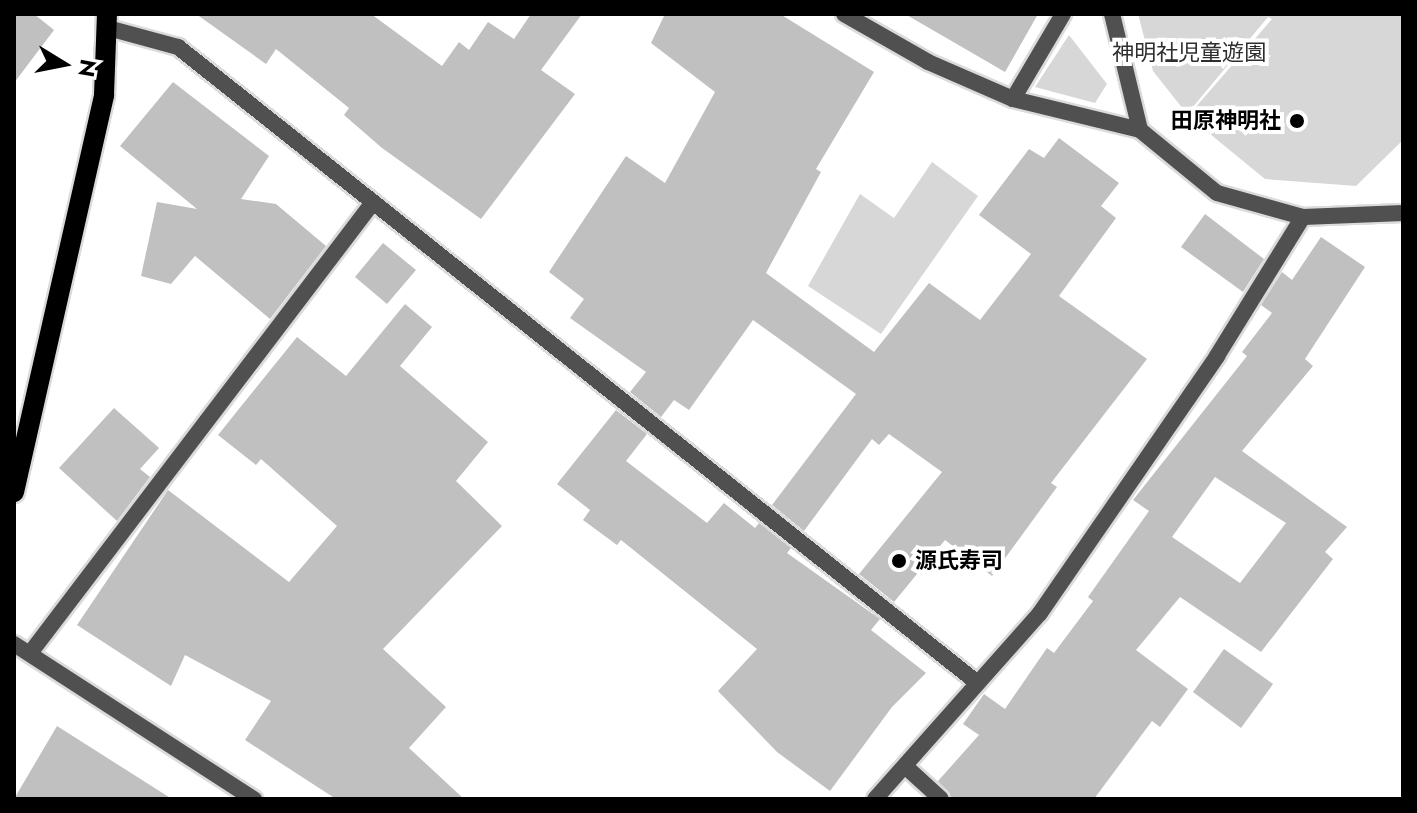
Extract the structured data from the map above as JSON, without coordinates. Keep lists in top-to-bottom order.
{
  "parks": ["神明社児童遊園"],
  "places": ["田原神明社", "源氏寿司"],
  "north": "right"
}
